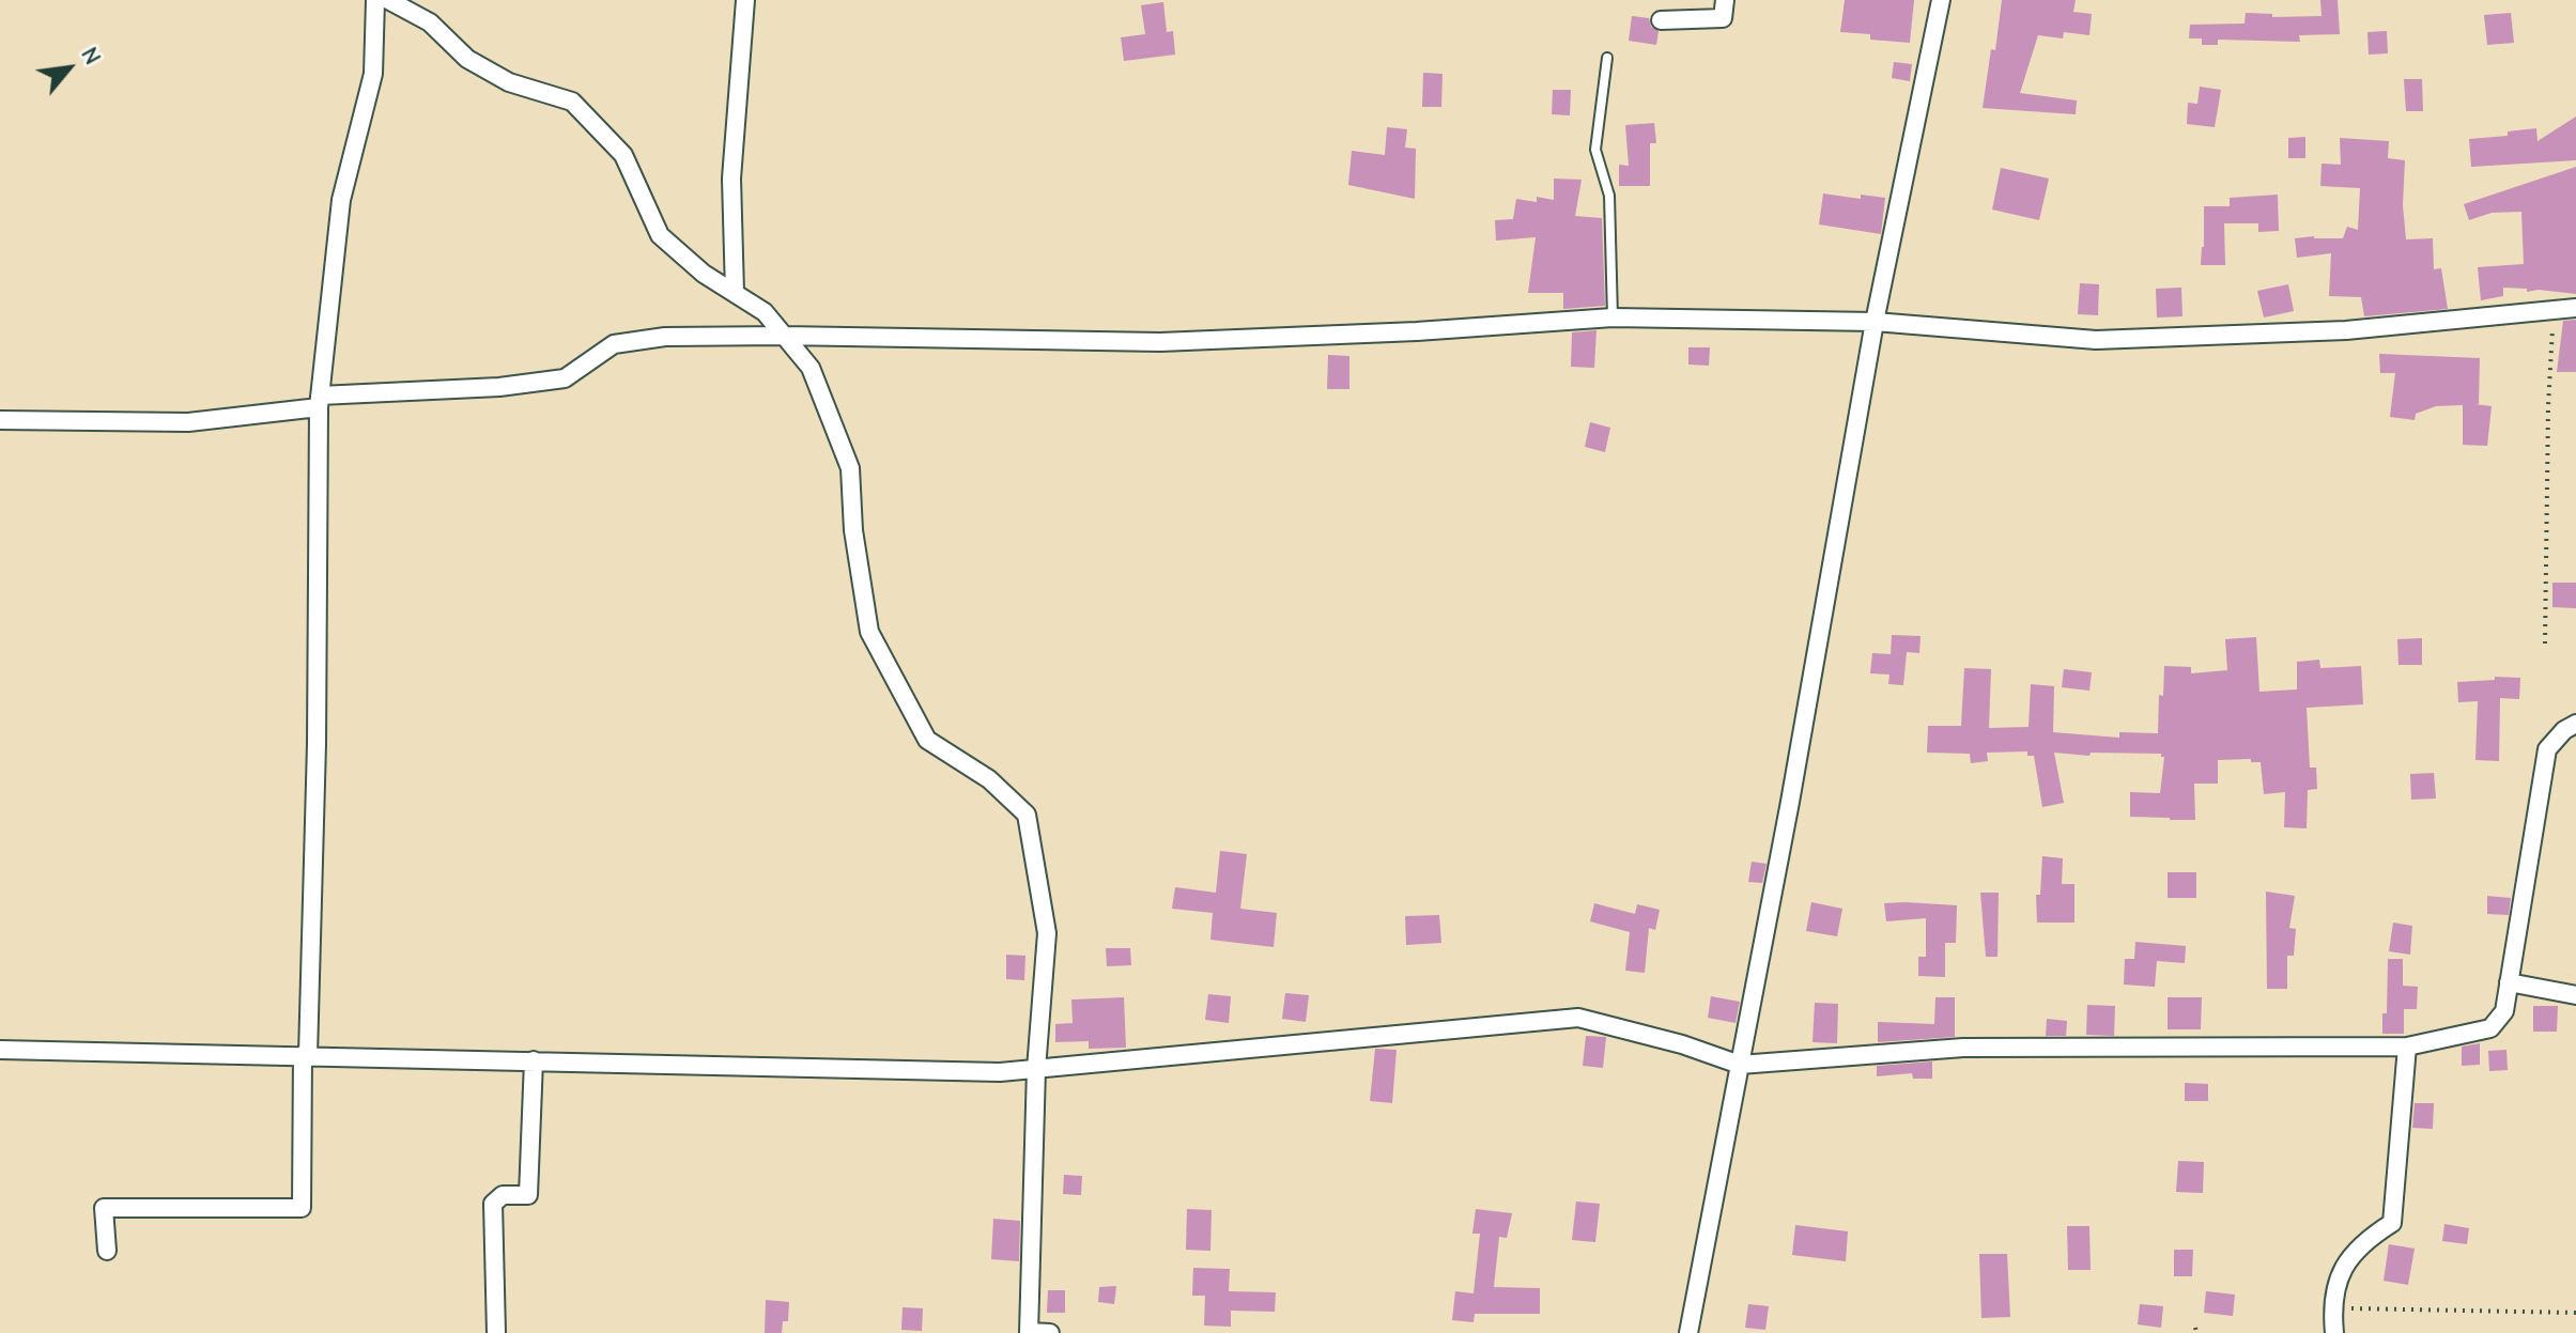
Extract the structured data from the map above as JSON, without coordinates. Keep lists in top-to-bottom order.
{
  "north": "top right"
}
